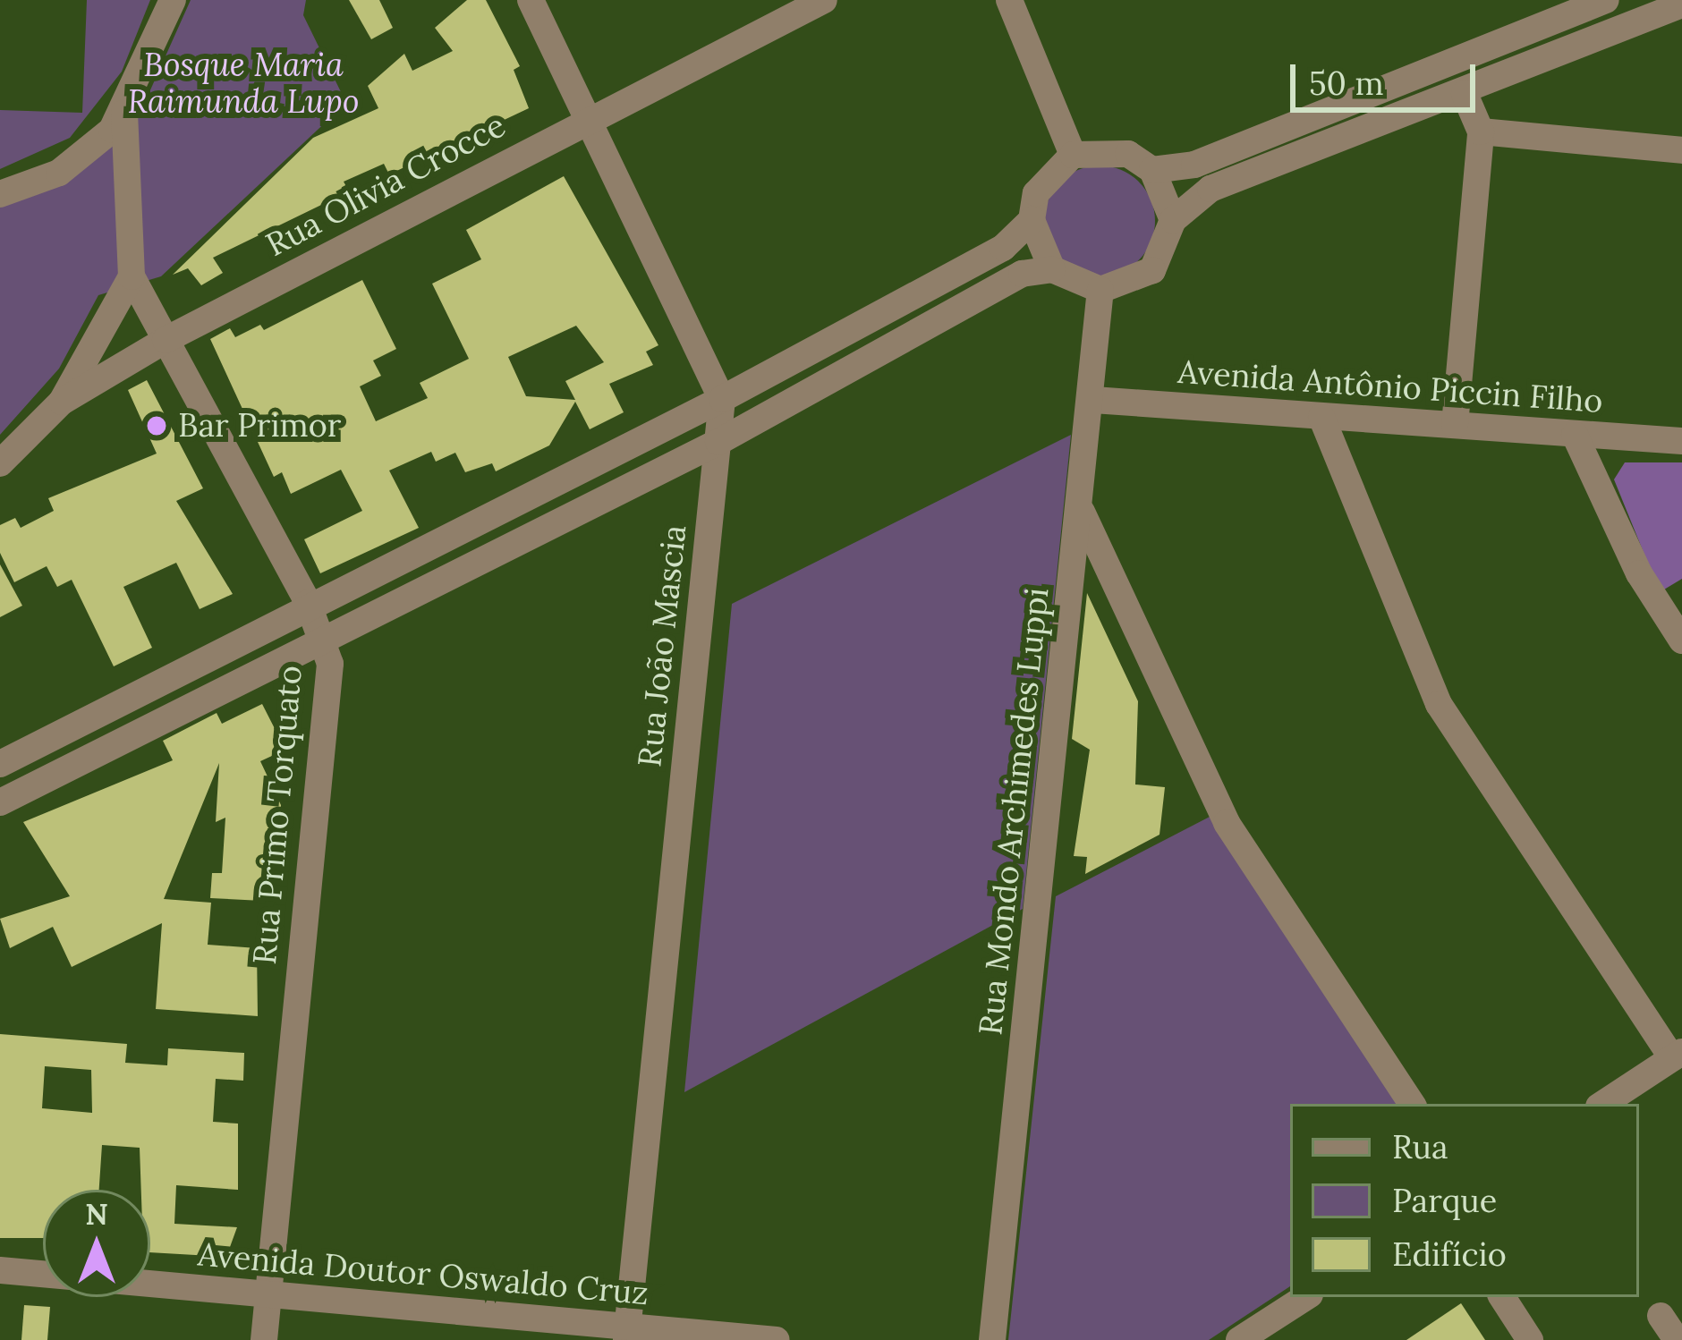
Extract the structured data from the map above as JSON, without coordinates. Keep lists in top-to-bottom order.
{
  "streets": {
    "street": [
      "Rua Olivia Crocce",
      "Avenida Antônio Piccin Filho",
      "Rua João Mascia",
      "Rua Mondo Archimedes Luppi",
      "Rua Primo Torquato",
      "Avenida Doutor Oswaldo Cruz"
    ]
  },
  "crossings": [
    ["Rua Olivia Crocce", "Rua Primo Torquato"],
    ["Avenida Antônio Piccin Filho", "Rua Mondo Archimedes Luppi"],
    ["Rua João Mascia", "Avenida Doutor Oswaldo Cruz"],
    ["Rua Primo Torquato", "Avenida Doutor Oswaldo Cruz"]
  ],
  "parks": ["Bosque Maria Raimunda Lupo"],
  "places": ["Bar Primor"],
  "legend": ["Rua", "Parque", "Edifício"],
  "scale_bar": "50 m",
  "north": "top"
}
